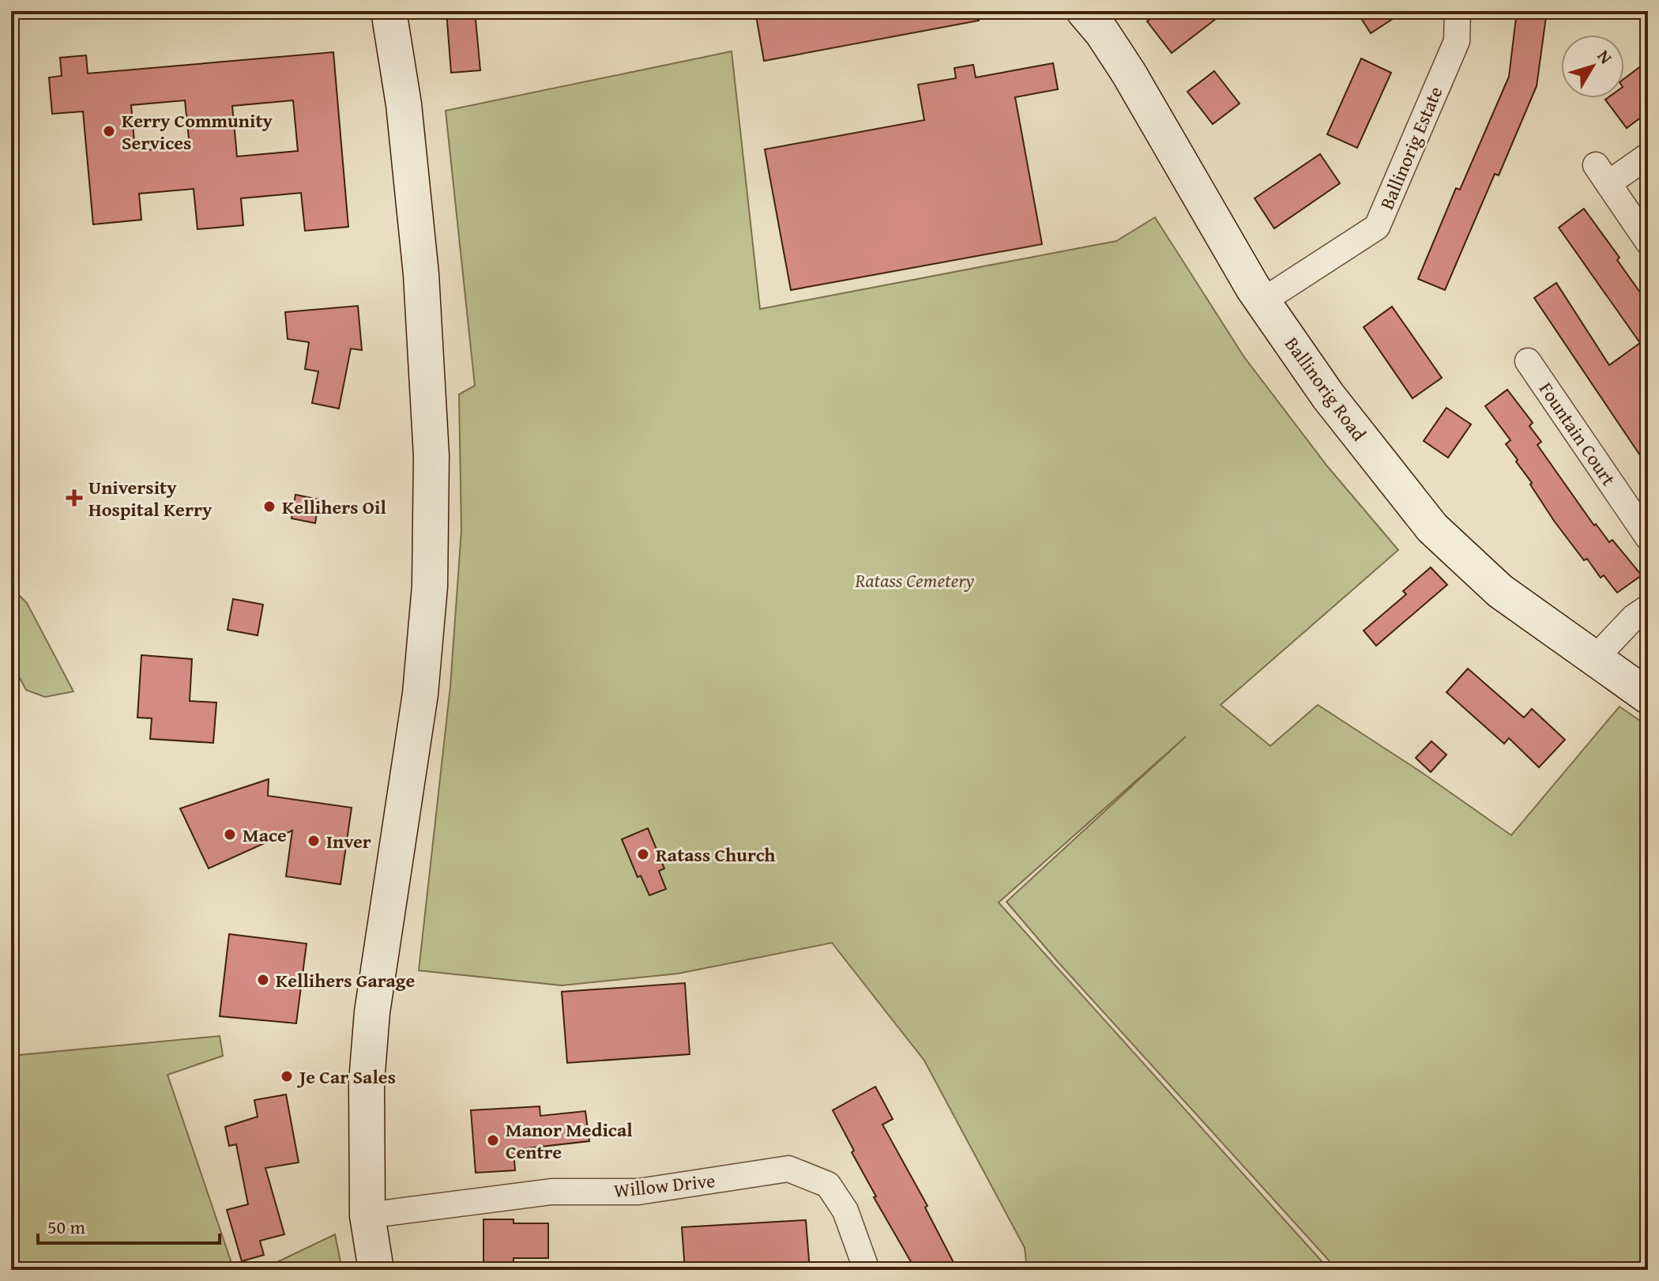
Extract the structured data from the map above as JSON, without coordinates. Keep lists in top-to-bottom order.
{
  "streets": {
    "main road": ["Ballinorig Road"],
    "street": ["Ballinorig Estate", "Fountain Court", "Willow Drive"]
  },
  "crossings": [
    ["Ballinorig Estate", "Ballinorig Road"]
  ],
  "parks": ["Ratass Cemetery"],
  "places": {
    "other": [
      "Kerry Community Services",
      "Kellihers Oil",
      "Mace",
      "Inver",
      "Ratass Church",
      "Kellihers Garage",
      "Je Car Sales",
      "Manor Medical Centre"
    ],
    "health": ["University Hospital Kerry"]
  },
  "scale_bar": "50 m",
  "north": "top right"
}
